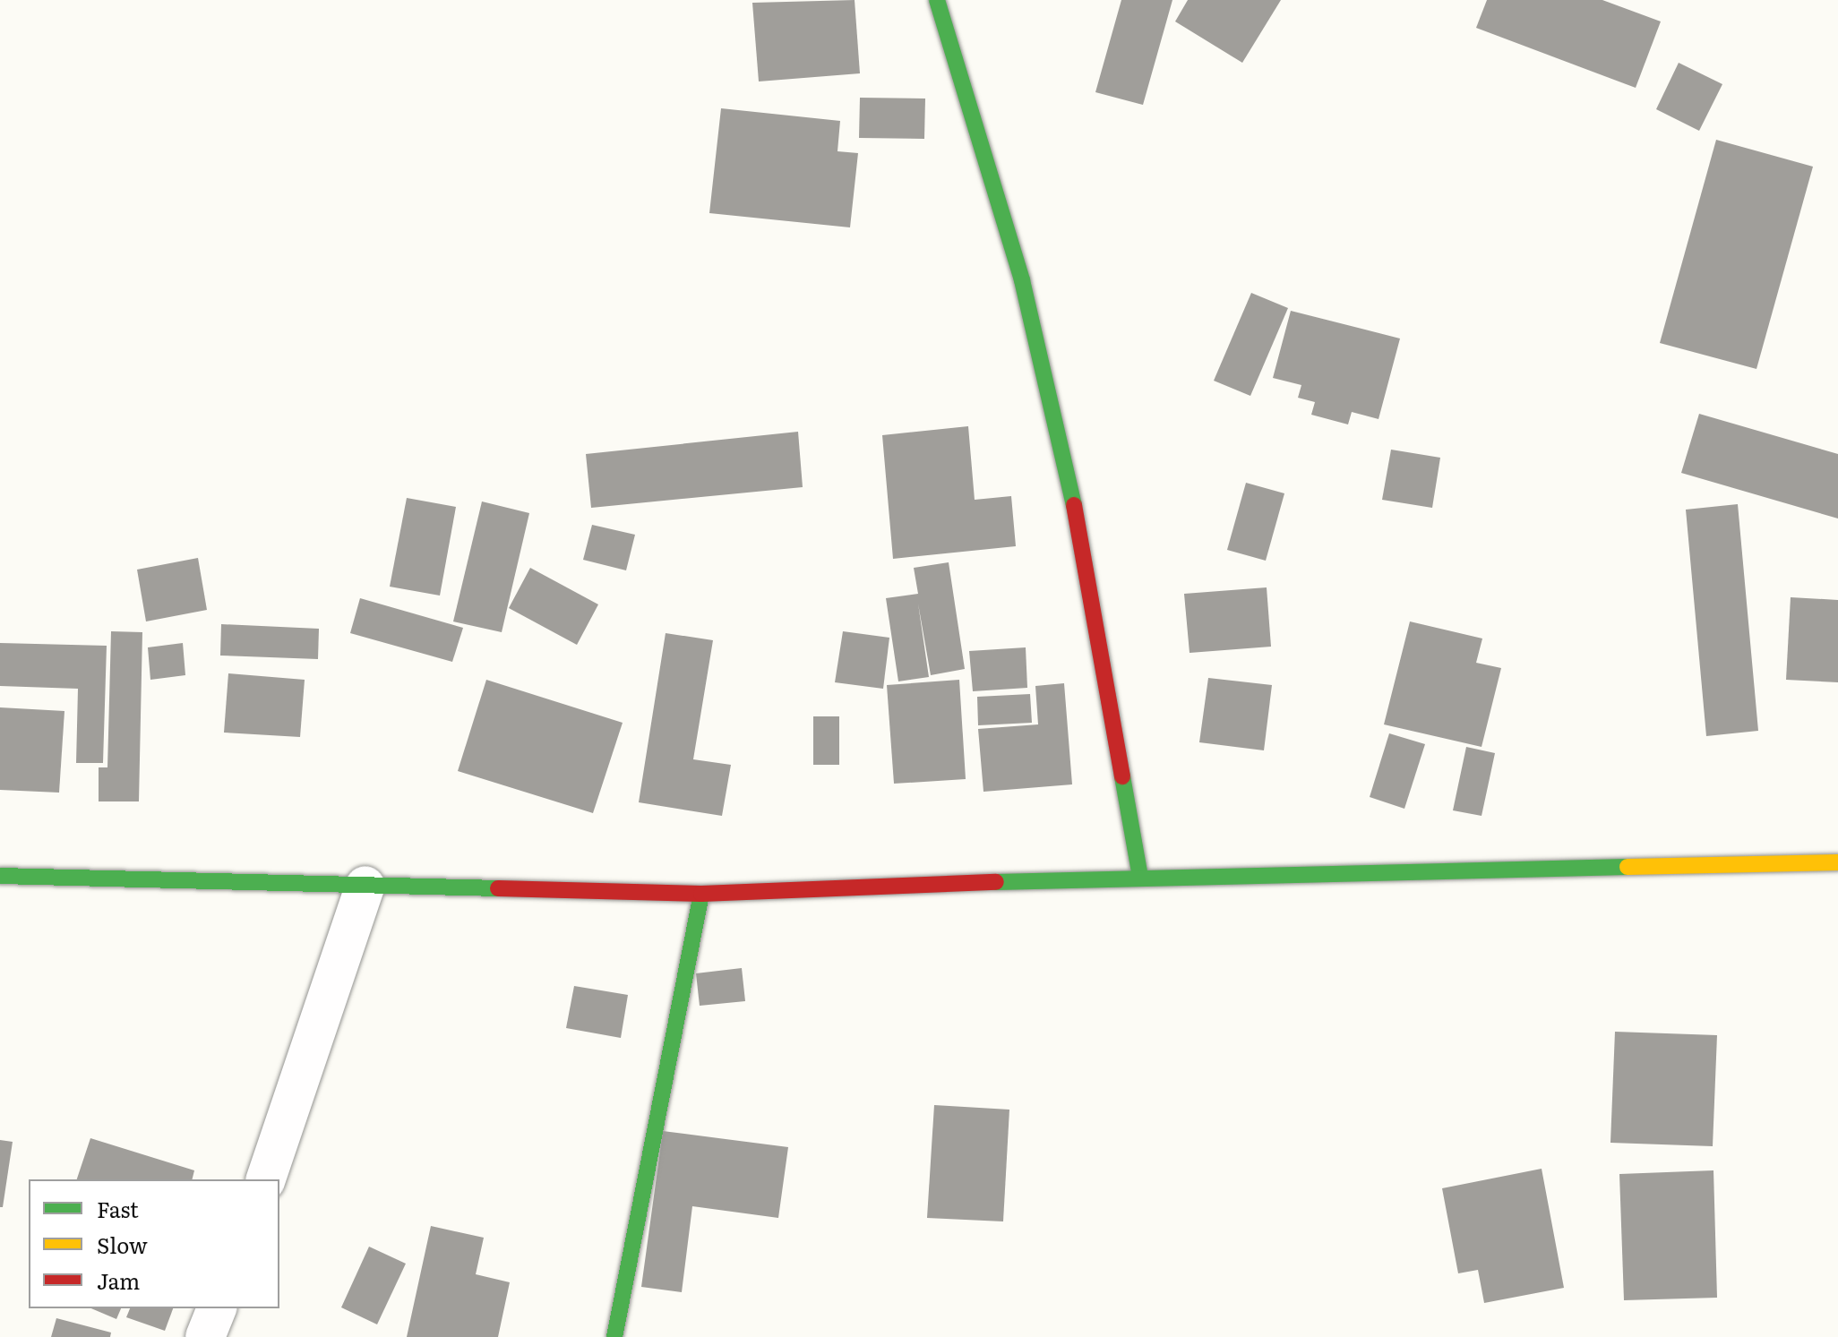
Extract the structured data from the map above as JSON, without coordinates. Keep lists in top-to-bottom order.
{
  "legend": ["Fast", "Slow", "Jam"]
}
